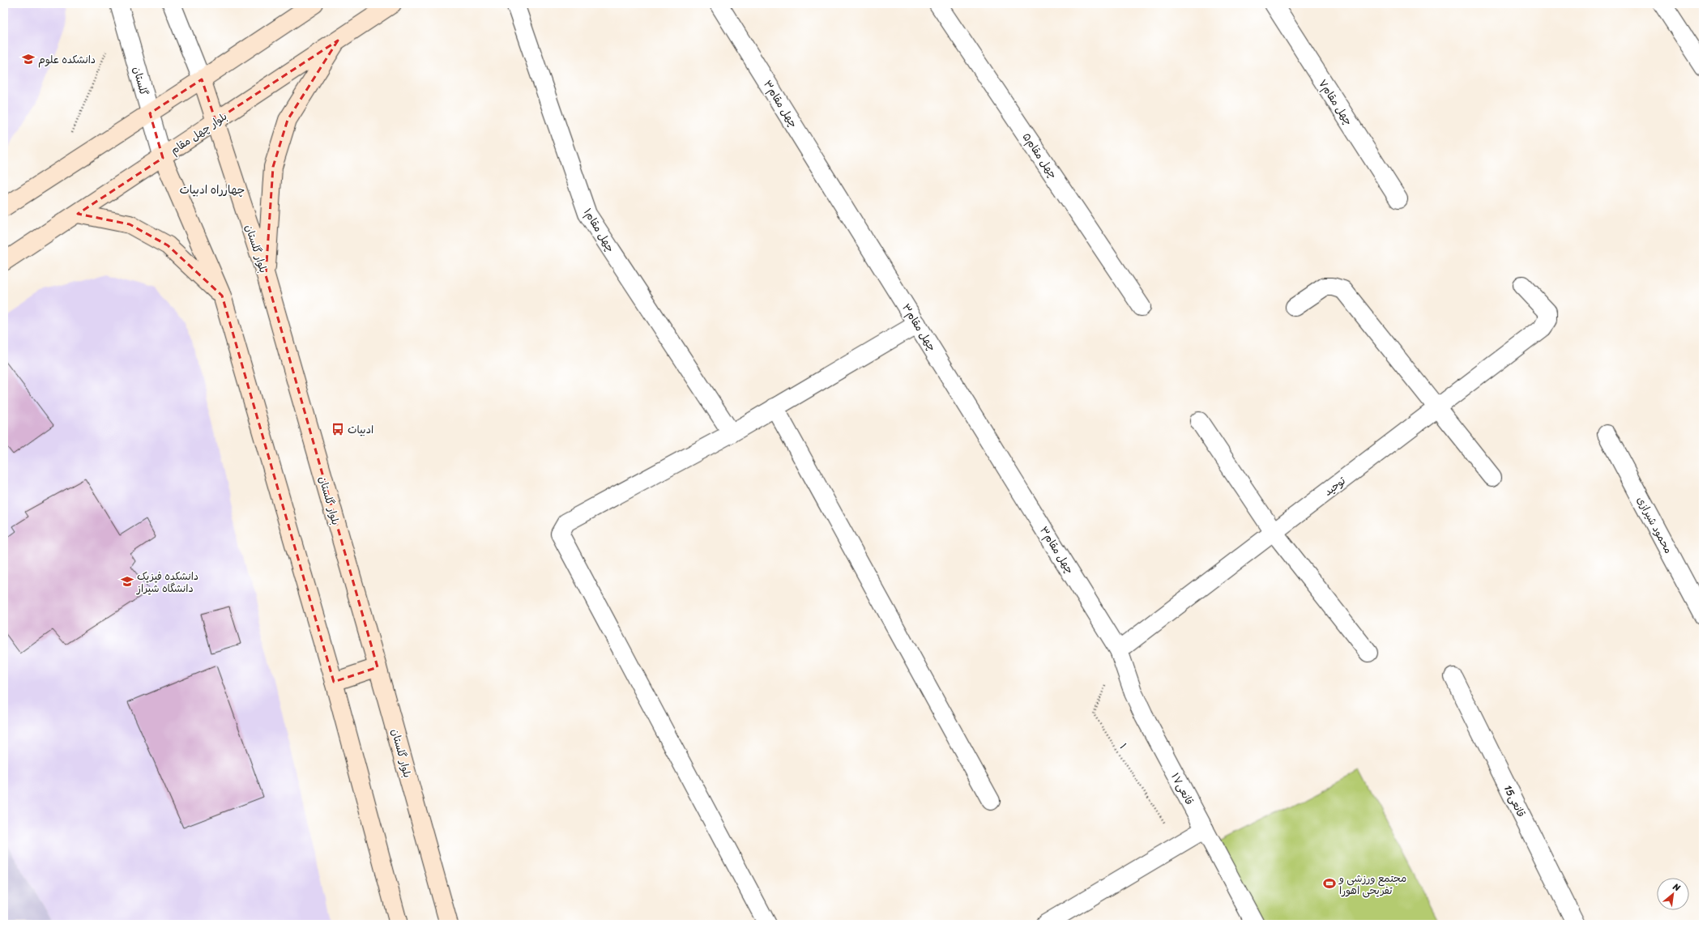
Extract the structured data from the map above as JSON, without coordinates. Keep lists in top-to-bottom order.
{
  "streets": {
    "main road": ["بلوار چهل مقام", "بلوار گلستان"],
    "street": [
      "گلستان",
      "چهل مقام۷",
      "چهل مقام۳",
      "چهل مقام۵",
      "چهل مقام۱",
      "توحید",
      "محمود شیرازی",
      "۱۷قانعی",
      "15قانعی"
    ],
    "path": ["۱"]
  },
  "crossings": [
    ["گلستان", "بلوار چهل مقام"],
    ["چهل مقام۳", "توحید"],
    ["چهل مقام۳", "۱۷قانعی"],
    ["بلوار چهل مقام", "بلوار گلستان"],
    ["توحید", "۱۷قانعی"]
  ],
  "districts": ["چهارراه ادبیات"],
  "places": {
    "school or university": ["دانشکده علوم", "دانشکده فیزیک دانشگاه شیراز"],
    "bus stop": ["ادبیات"],
    "sports": ["مجتمع ورزشی و تفریحی اهورا"]
  },
  "north": "top right"
}
